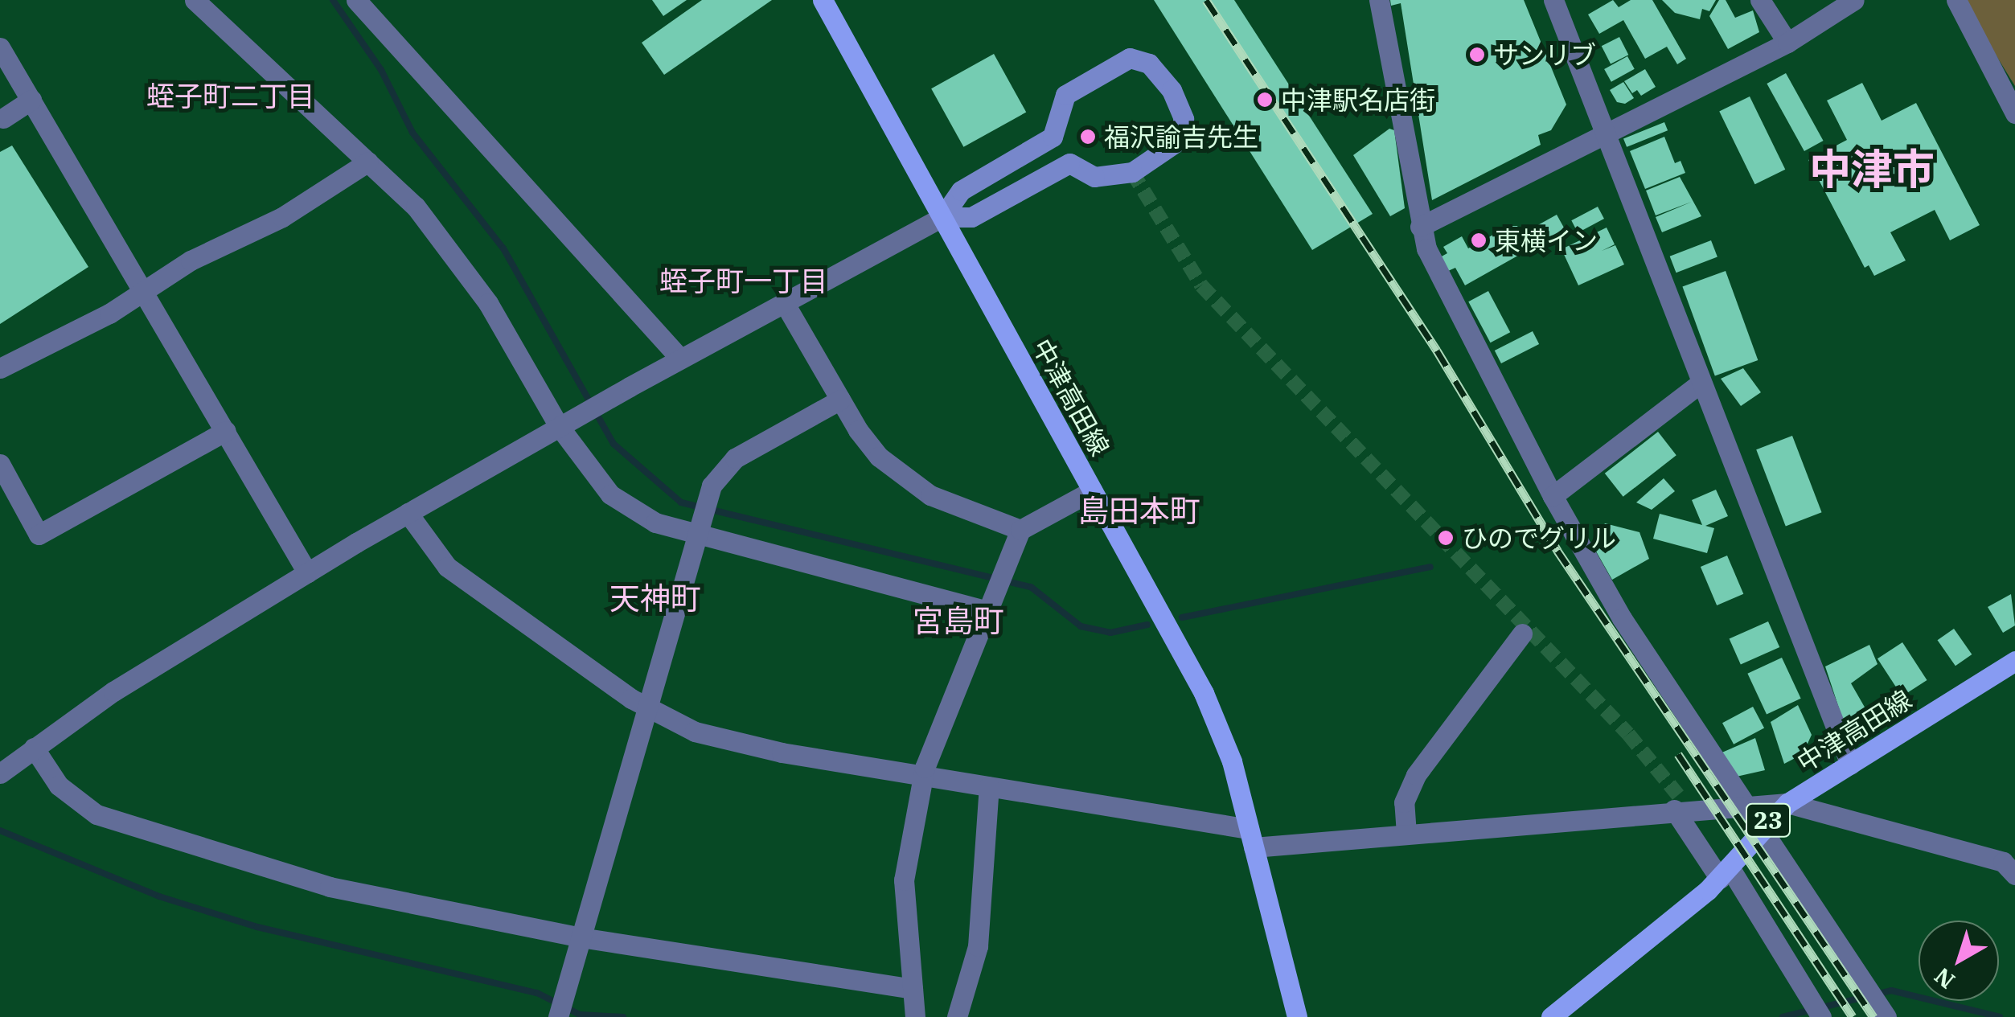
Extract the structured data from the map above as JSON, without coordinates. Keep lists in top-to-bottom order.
{
  "streets": {
    "main road": ["中津高田線", "23"]
  },
  "districts": [
    "蛭子町二丁目",
    "中津市",
    "蛭子町一丁目",
    "島田本町",
    "天神町",
    "宮島町"
  ],
  "places": [
    "サンリブ",
    "中津駅名店街",
    "福沢諭吉先生",
    "東横イン",
    "ひのでグリル"
  ],
  "north": "bottom left"
}
